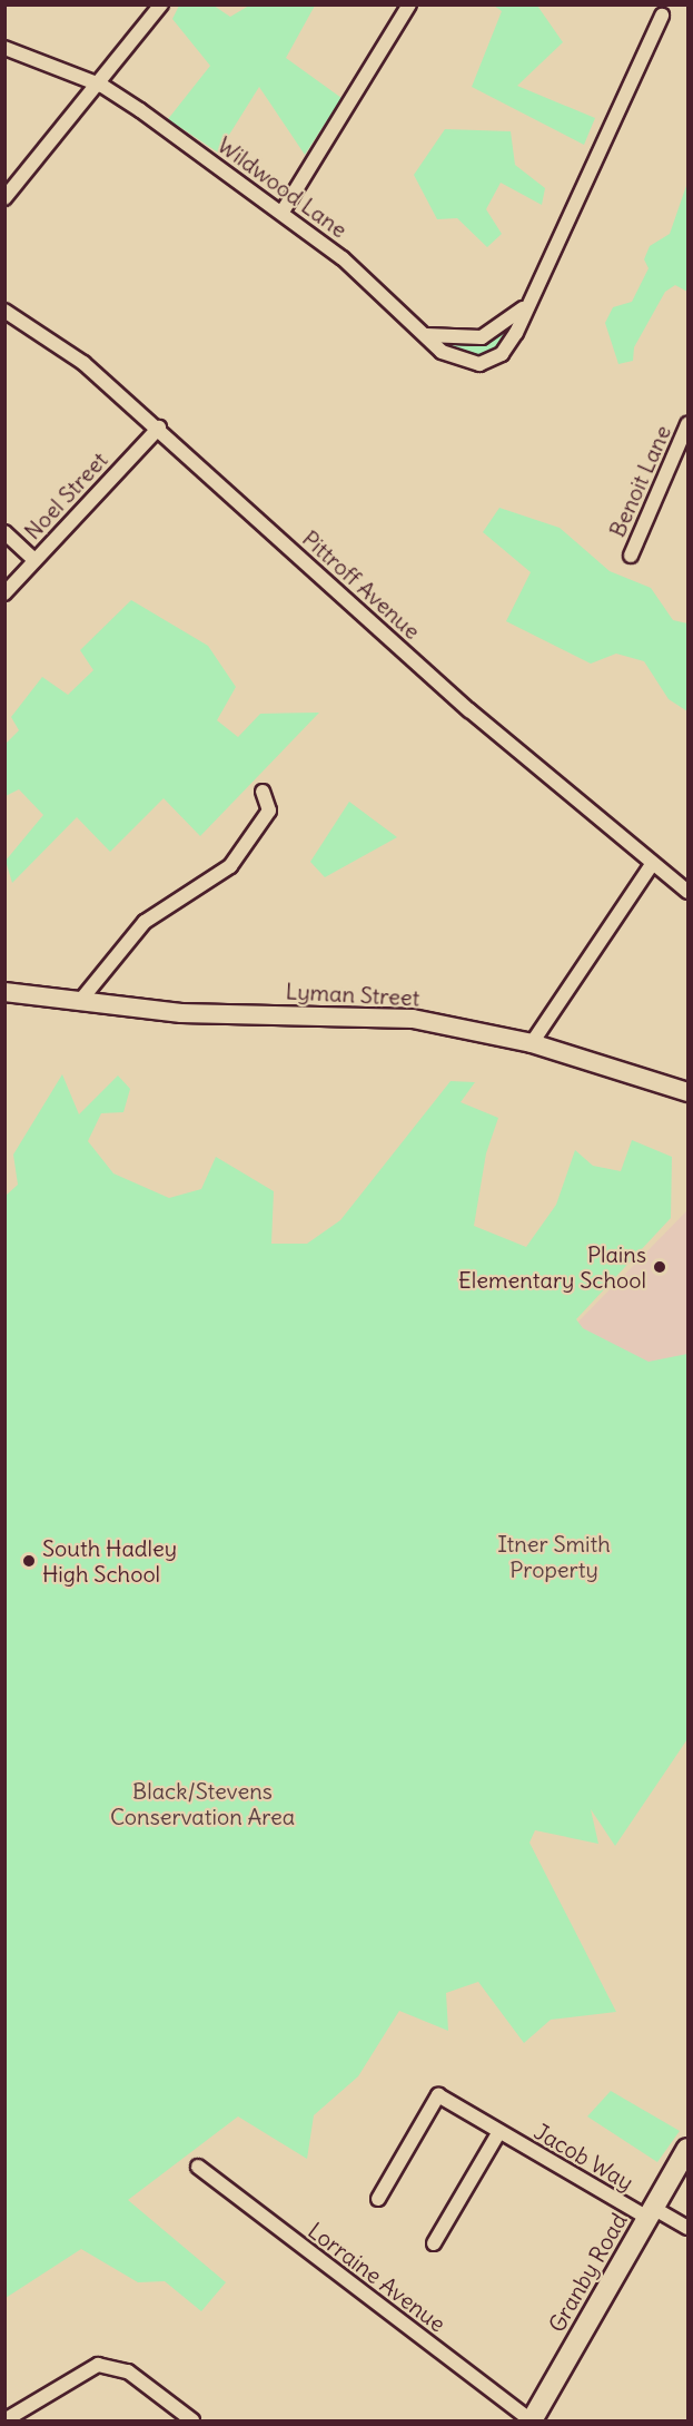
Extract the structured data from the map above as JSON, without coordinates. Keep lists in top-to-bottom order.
{
  "streets": {
    "main road": ["Lyman Street", "Granby Road"],
    "street": [
      "Wildwood Lane",
      "Benoit Lane",
      "Noel Street",
      "Pittroff Avenue",
      "Jacob Way",
      "Lorraine Avenue"
    ]
  },
  "crossings": [
    ["Noel Street", "Pittroff Avenue"],
    ["Jacob Way", "Granby Road"],
    ["Granby Road", "Lorraine Avenue"]
  ],
  "parks": ["Itner Smith Property", "Black/Stevens Conservation Area"],
  "places": ["Plains Elementary School", "South Hadley High School"]
}
